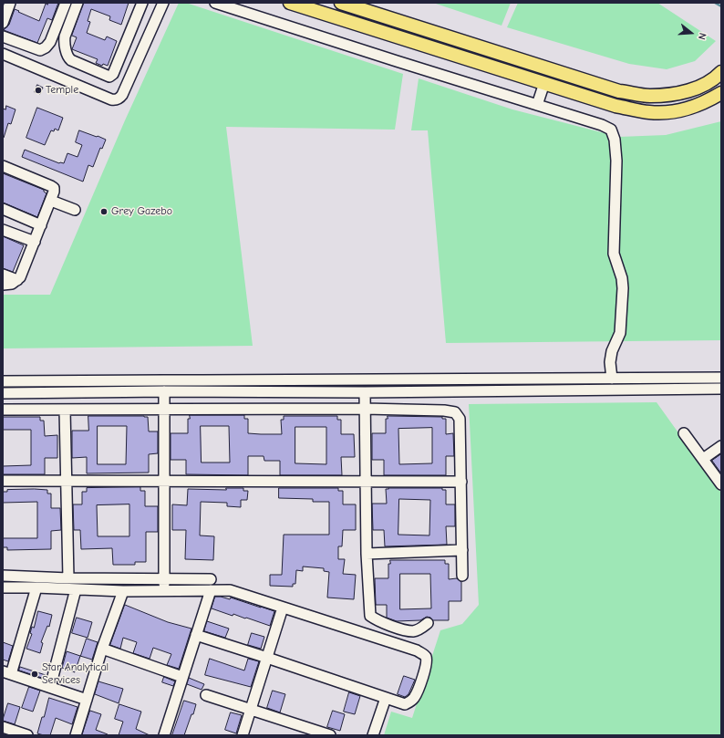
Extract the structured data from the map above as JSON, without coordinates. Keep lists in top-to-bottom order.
{
  "places": ["Temple", "Grey Gazebo", "Star Analytical Services"],
  "north": "right"
}
